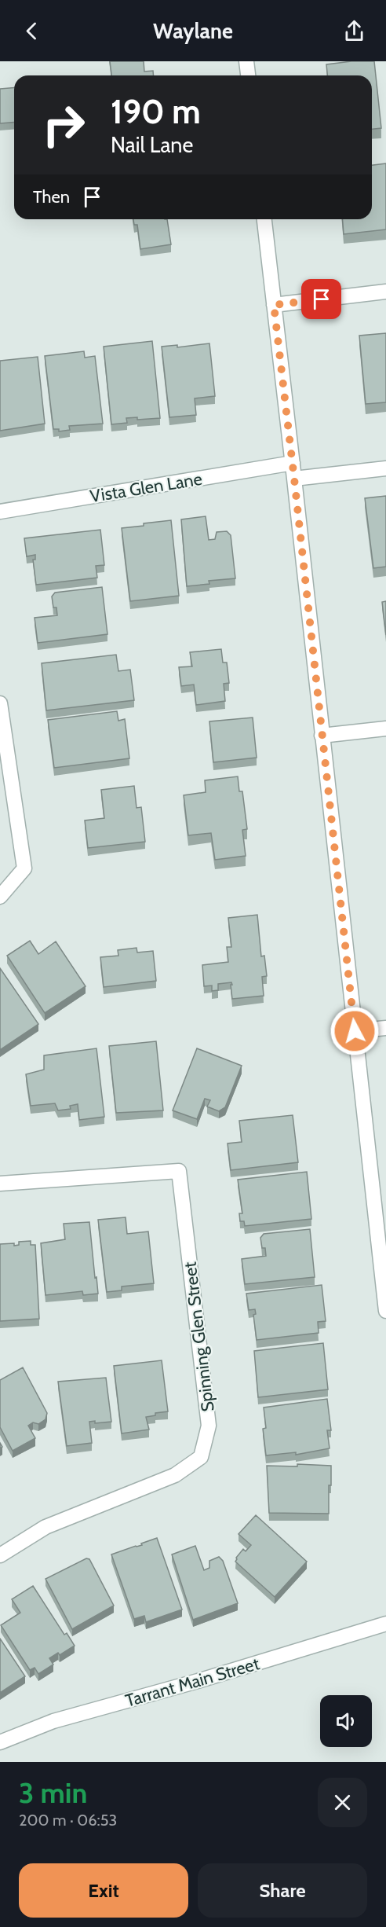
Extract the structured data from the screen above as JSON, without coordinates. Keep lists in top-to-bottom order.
{
  "streets": {
    "street": ["Vista Glen Lane", "Spinning Glen Street", "Tarrant Main Street"]
  },
  "page": {
    "header": "Waylane",
    "turn": ["190 m", "Nail Lane"],
    "then": "Then",
    "heading": ["3 min", "200 m · 06:53"],
    "buttons": ["Exit", "Share"]
  }
}
